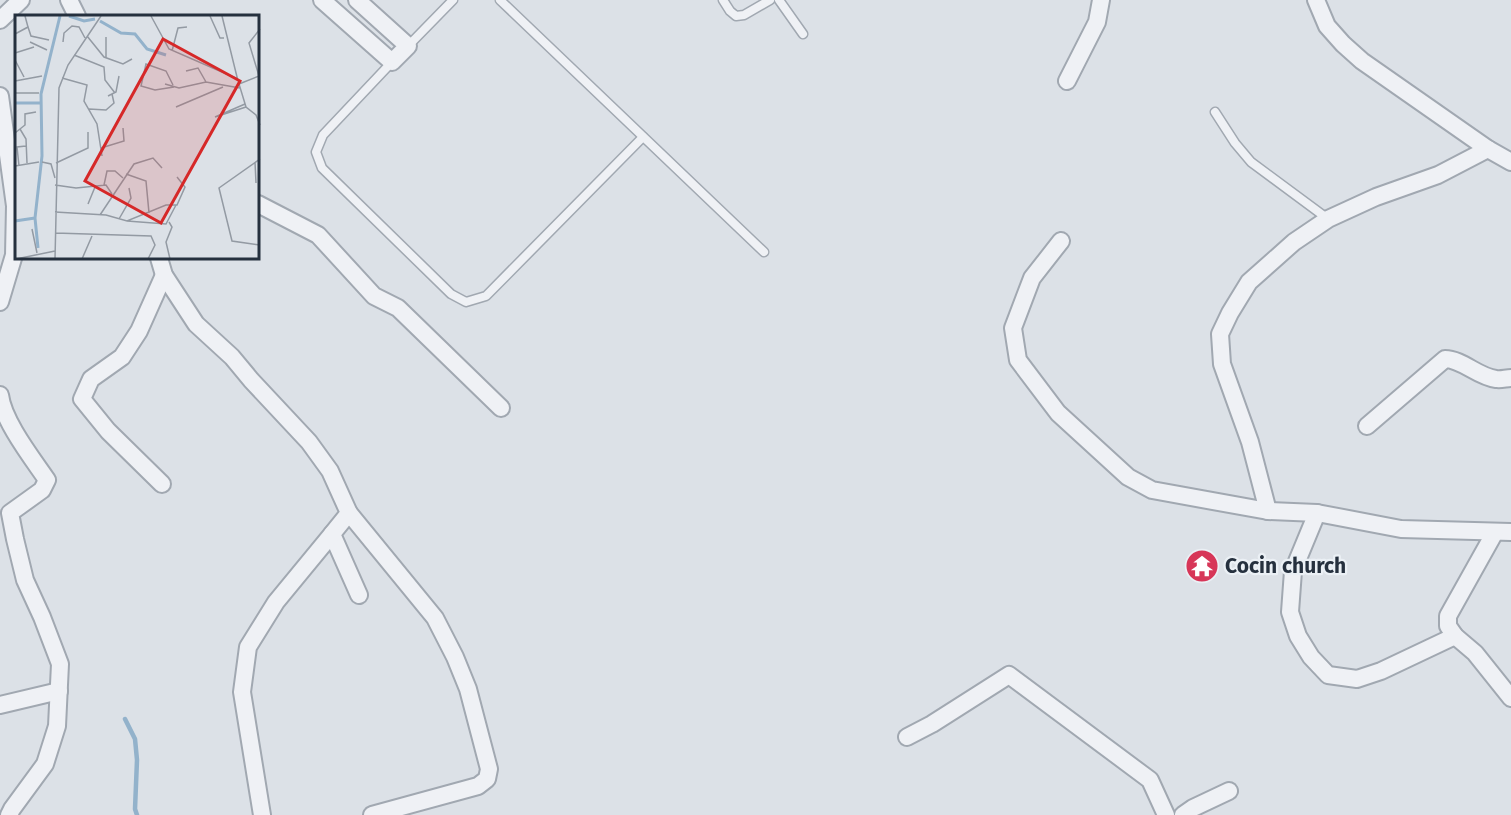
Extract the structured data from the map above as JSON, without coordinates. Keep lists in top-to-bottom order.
{
  "places": {
    "temple": ["Cocin church"]
  }
}
